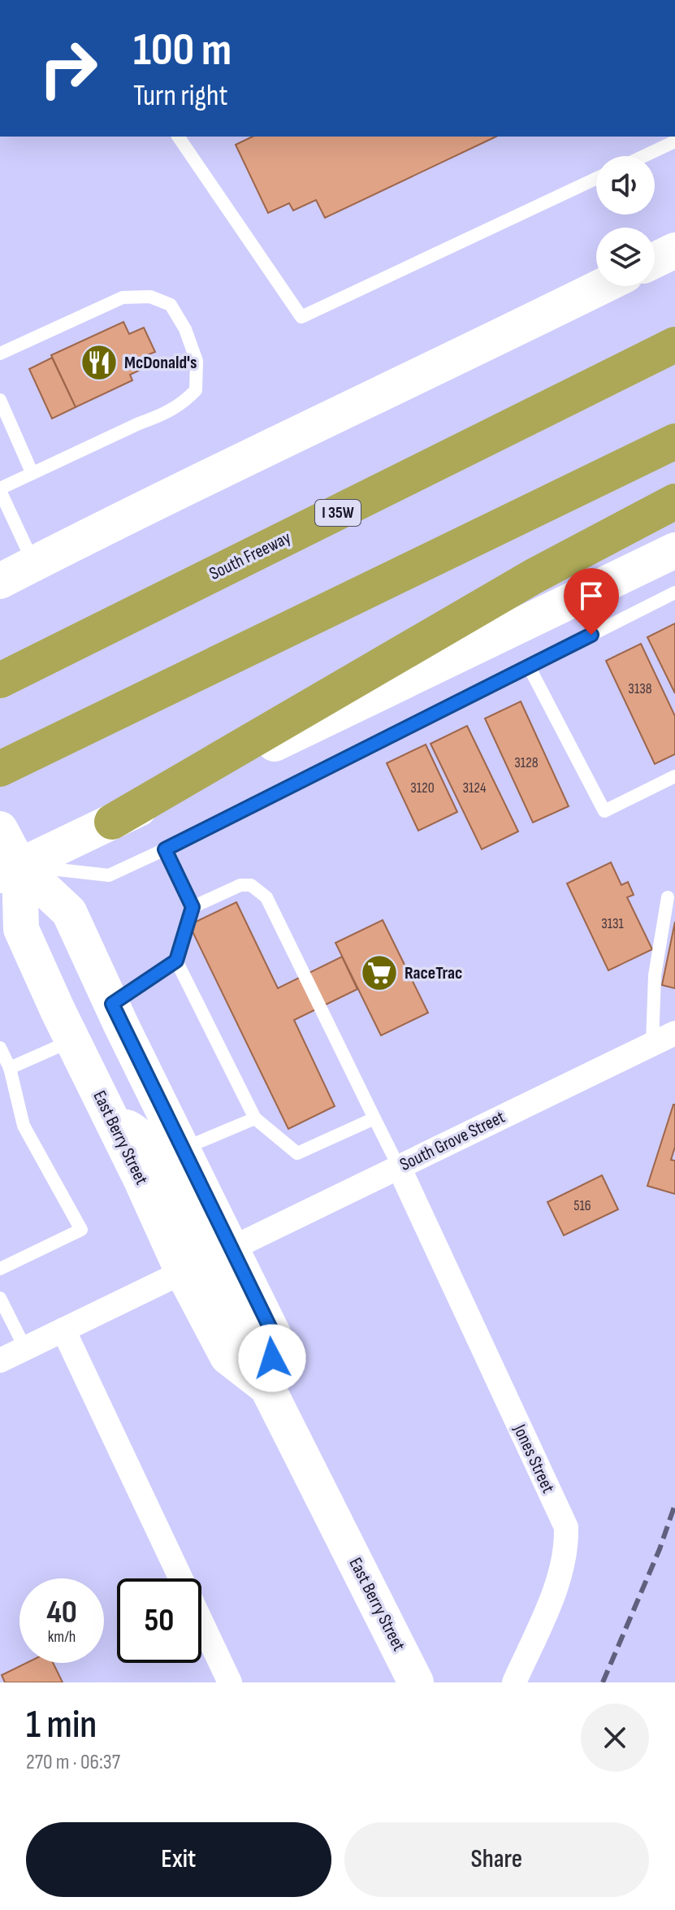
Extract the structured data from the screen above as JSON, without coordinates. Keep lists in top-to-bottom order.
{
  "streets": {
    "highway": ["I 35W", "South Freeway"],
    "main road": ["East Berry Street"],
    "street": ["South Grove Street", "Jones Street"]
  },
  "crossings": [
    ["South Grove Street", "Jones Street"]
  ],
  "places": {
    "restaurant": ["McDonald's"],
    "supermarket": ["RaceTrac"]
  },
  "house_numbers": [
    "3138",
    "3128",
    "3120",
    "3124",
    "3131",
    "516"
  ],
  "page": {
    "turn": ["100 m", "Turn right"],
    "speed": "40 km/h",
    "limit": "50",
    "heading": ["1 min", "270 m · 06:37"],
    "buttons": ["Exit", "Share"]
  }
}
